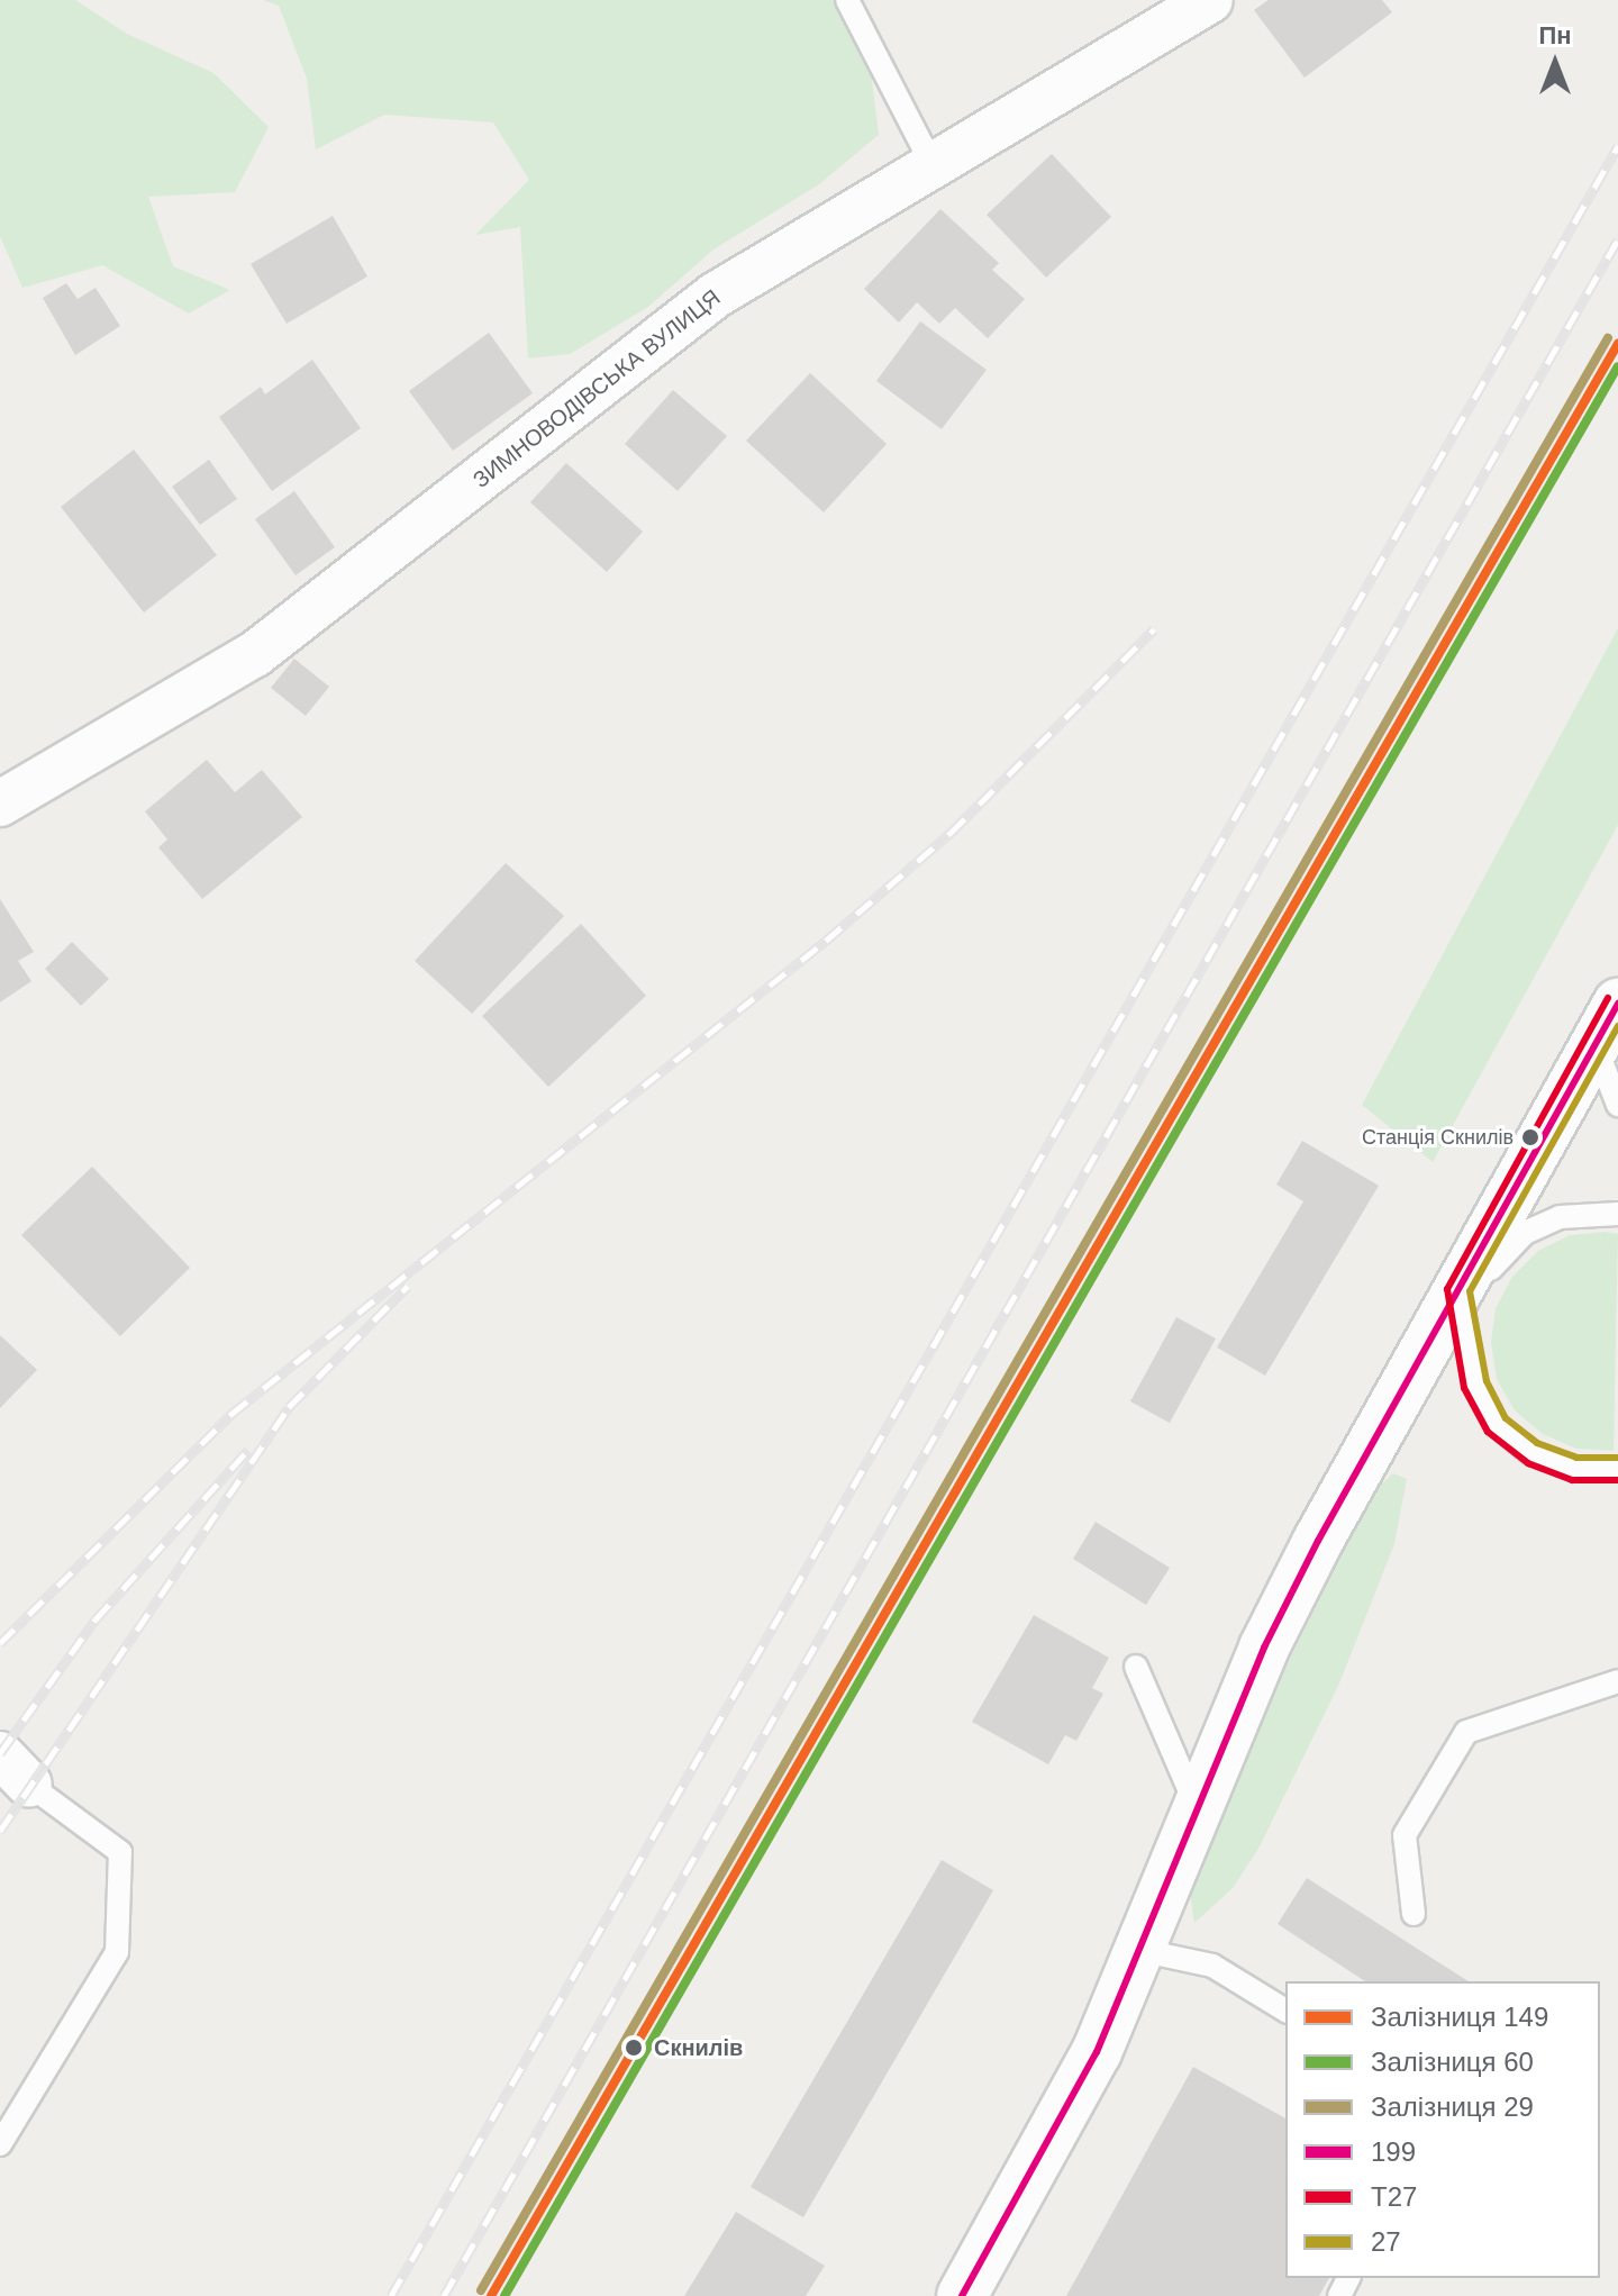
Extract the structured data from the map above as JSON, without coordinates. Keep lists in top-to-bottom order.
{
  "streets": {
    "street": ["ЗИМНОВОДІВСЬКА ВУЛИЦЯ"]
  },
  "places": ["Станція Скнилів", "Скнилів"],
  "lines": [
    "rail line 29",
    "rail line 149",
    "rail line 60",
    "transit line Т27",
    "transit line 199",
    "transit line 27"
  ],
  "legend": [
    "Залізниця 149",
    "Залізниця 60",
    "Залізниця 29",
    "199",
    "Т27",
    "27"
  ],
  "north": "top"
}
